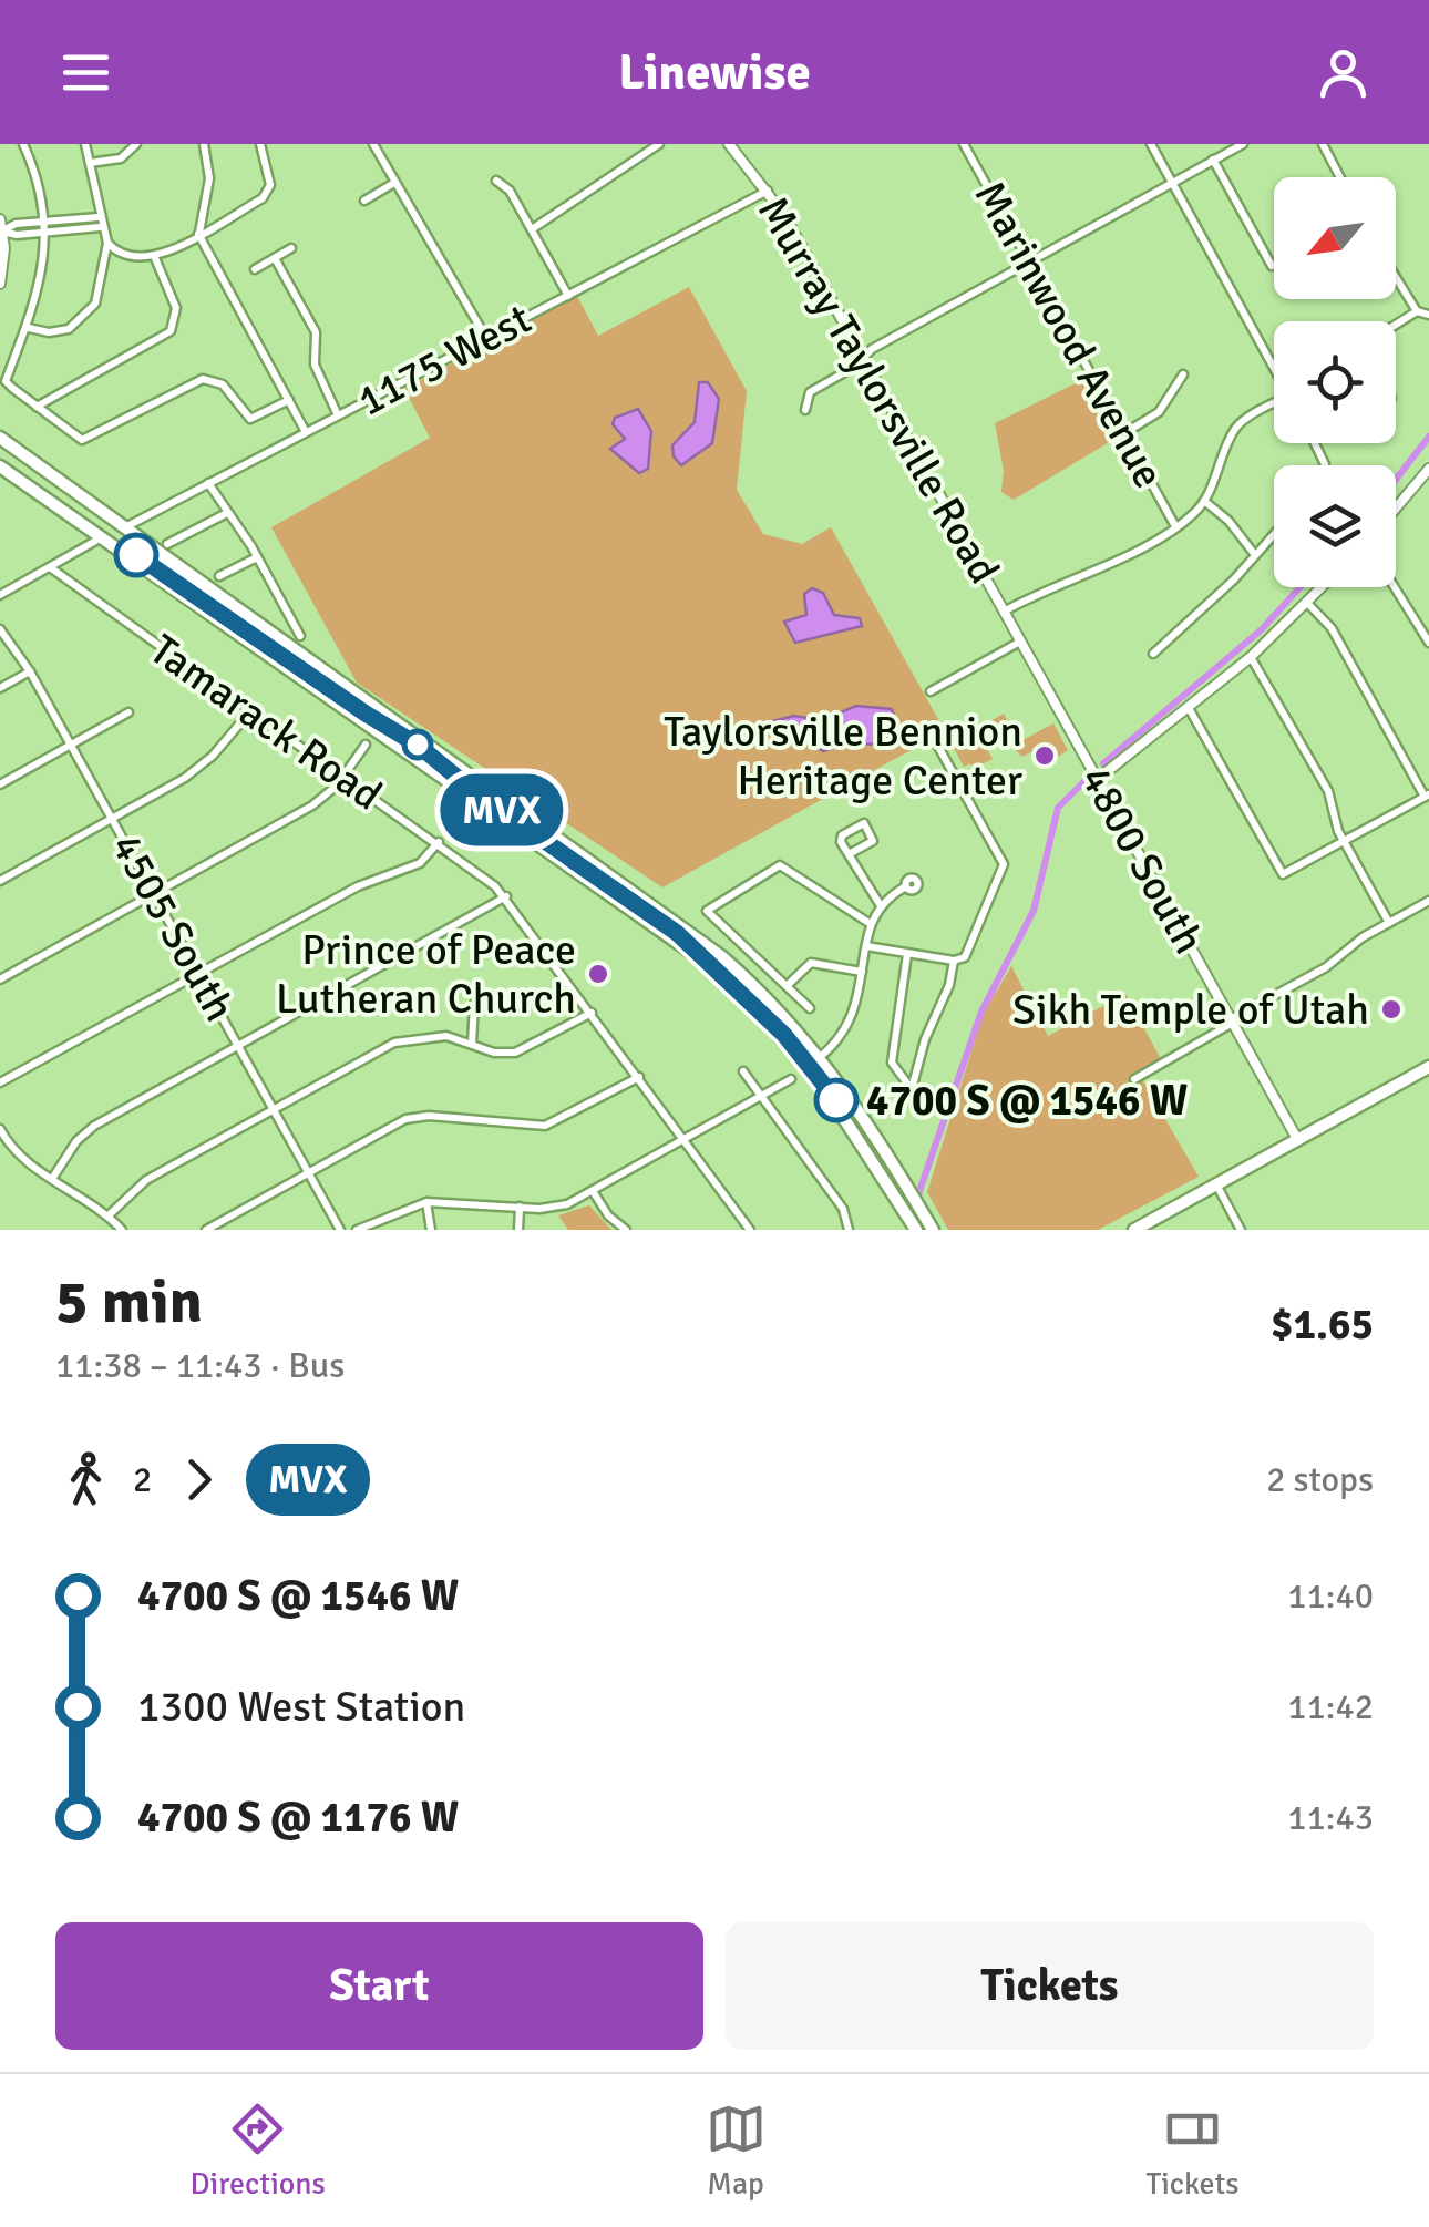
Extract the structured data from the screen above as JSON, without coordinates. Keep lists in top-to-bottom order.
{
  "streets": {
    "street": [
      "Marinwood Avenue",
      "1175 West",
      "Murray Taylorsville Road",
      "Tamarack Road",
      "4800 South",
      "4505 South"
    ]
  },
  "crossings": [
    ["1175 West", "Murray Taylorsville Road"],
    ["Murray Taylorsville Road", "4800 South"]
  ],
  "places": [
    "Taylorsville Bennion Heritage Center",
    "Prince of Peace Lutheran Church",
    "Sikh Temple of Utah",
    "4700 S @ 1546 W"
  ],
  "lines": ["bus line MVX"],
  "north": "bottom left",
  "page": {
    "header": "Linewise",
    "on_map": "MVX",
    "heading": ["5 min", "11:38 – 11:43 · Bus", "$1.65"],
    "legs": ["2", "MVX", "2 stops"],
    "list": [
      {
        "name": "4700 S @ 1546 W",
        "value": "11:40"
      },
      {
        "name": "1300 West Station",
        "value": "11:42"
      },
      {
        "name": "4700 S @ 1176 W",
        "value": "11:43"
      }
    ],
    "buttons": ["Start", "Tickets"],
    "tabs": ["Directions", "Map", "Tickets"]
  }
}
